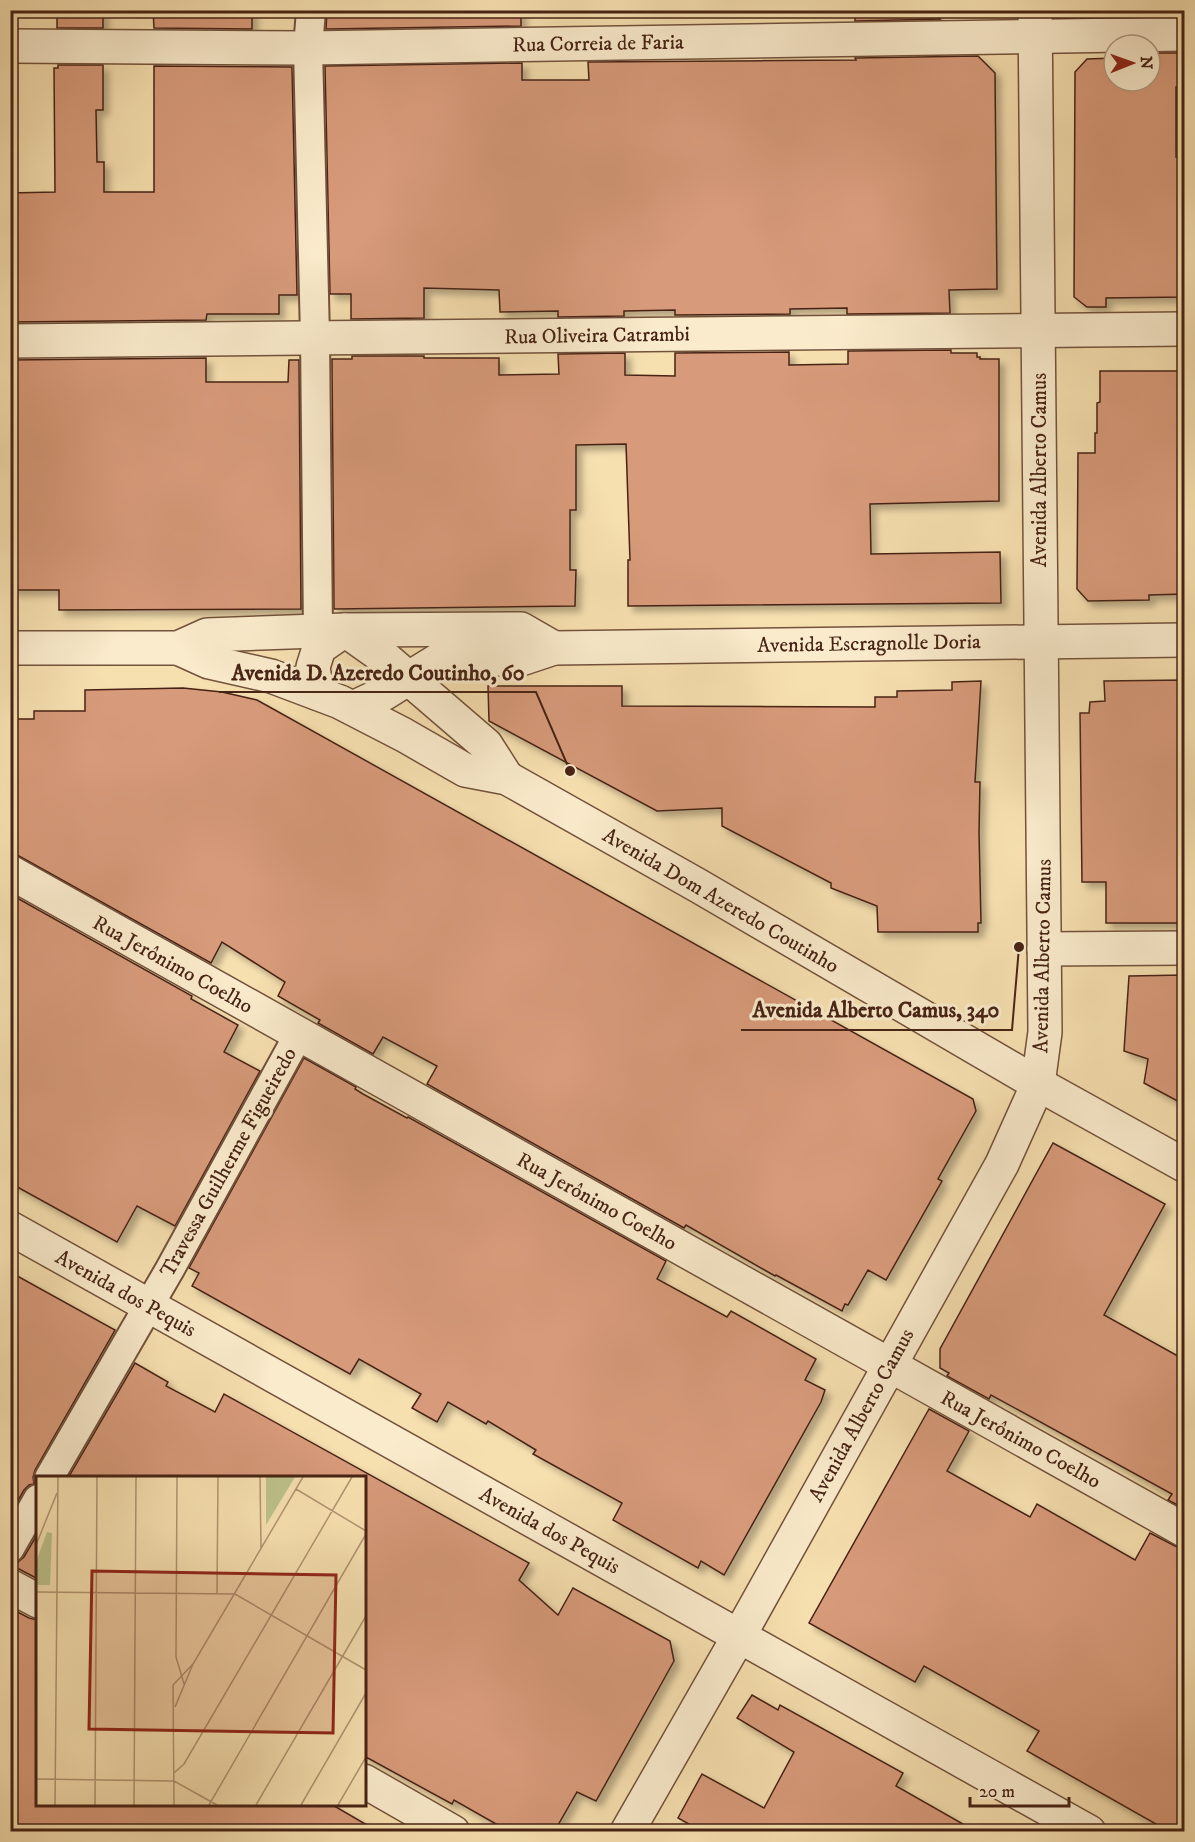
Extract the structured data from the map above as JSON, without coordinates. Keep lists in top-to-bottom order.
{
  "streets": {
    "street": [
      "Rua Correia de Faria",
      "Rua Oliveira Catrambi",
      "Avenida Alberto Camus",
      "Avenida Escragnolle Doria",
      "Avenida Dom Azeredo Coutinho",
      "Rua Jerônimo Coelho",
      "Travessa Guilherme Figueiredo",
      "Avenida dos Pequis"
    ]
  },
  "crossings": [
    ["Rua Correia de Faria", "Avenida Alberto Camus"],
    ["Rua Oliveira Catrambi", "Avenida Alberto Camus"],
    ["Avenida Alberto Camus", "Avenida Escragnolle Doria"],
    ["Avenida Alberto Camus", "Avenida Dom Azeredo Coutinho"],
    ["Avenida Alberto Camus", "Rua Jerônimo Coelho"],
    ["Avenida Alberto Camus", "Avenida dos Pequis"],
    ["Avenida Escragnolle Doria", "Avenida Dom Azeredo Coutinho"],
    ["Rua Jerônimo Coelho", "Travessa Guilherme Figueiredo"],
    ["Travessa Guilherme Figueiredo", "Avenida dos Pequis"]
  ],
  "places": ["Avenida D. Azeredo Coutinho, 60", "Avenida Alberto Camus, 340"],
  "scale_bar": "20 m",
  "north": "right"
}
